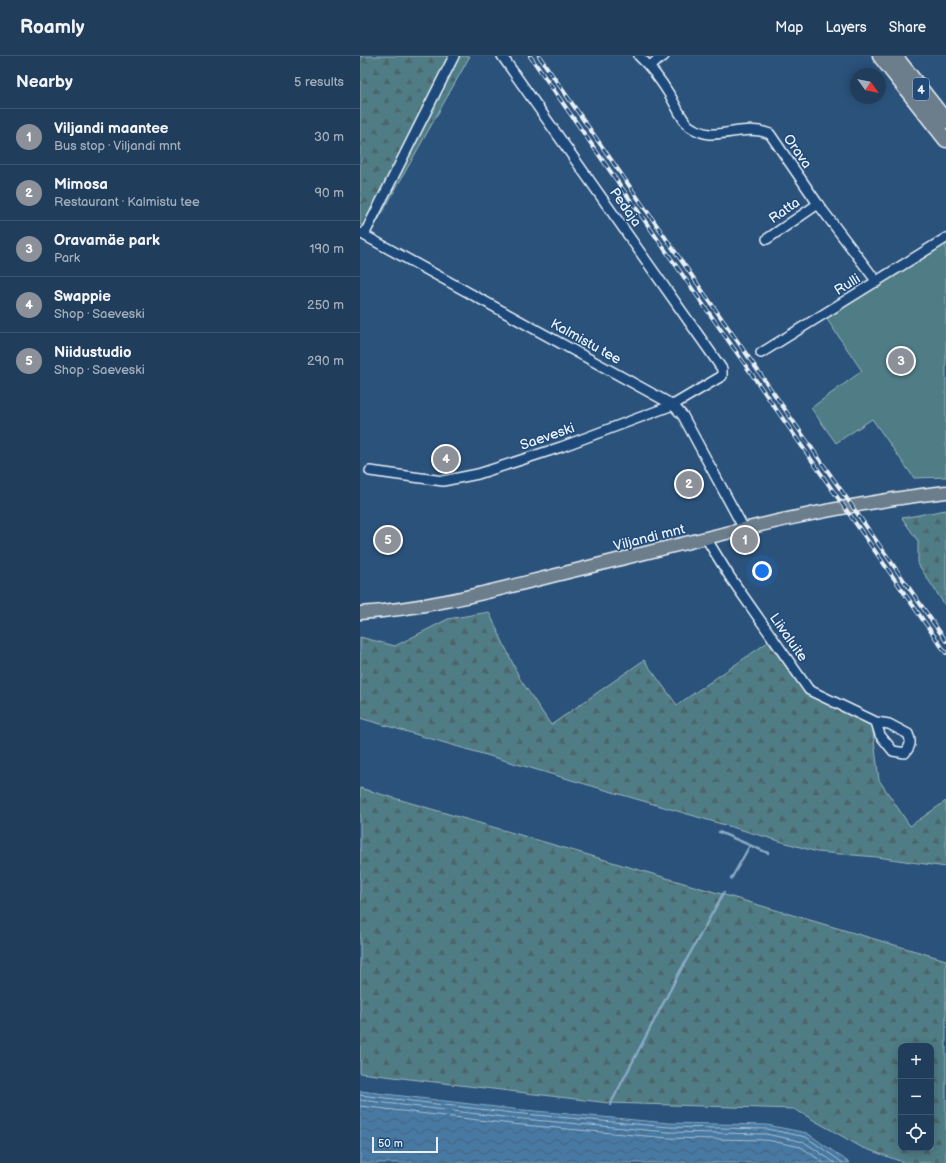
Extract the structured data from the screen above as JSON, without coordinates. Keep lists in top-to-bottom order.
{
  "streets": {
    "highway": ["4"],
    "main road": ["Viljandi mnt"],
    "street": [
      "Orava",
      "Pedaja",
      "Ratta",
      "Rulli",
      "Kalmistu tee",
      "Saeveski",
      "Liivaluite"
    ]
  },
  "crossings": [
    ["Orava", "Ratta"],
    ["Orava", "Rulli"],
    ["Pedaja", "Saeveski"],
    ["Kalmistu tee", "Saeveski"],
    ["Kalmistu tee", "Viljandi mnt"],
    ["Viljandi mnt", "Liivaluite"]
  ],
  "scale_bar": "50 m",
  "north": "bottom right",
  "page": {
    "header": "Roamly",
    "nav": ["Map", "Layers", "Share"],
    "heading": ["Nearby", "5 results"],
    "list": [
      {
        "mark": "1",
        "name": "Viljandi maantee",
        "note": "Bus stop · Viljandi mnt",
        "value": "30 m"
      },
      {
        "mark": "2",
        "name": "Mimosa",
        "note": "Restaurant · Kalmistu tee",
        "value": "90 m"
      },
      {
        "mark": "3",
        "name": "Oravamäe park",
        "note": "Park",
        "value": "190 m"
      },
      {
        "mark": "4",
        "name": "Swappie",
        "note": "Shop · Saeveski",
        "value": "250 m"
      },
      {
        "mark": "5",
        "name": "Niidustudio",
        "note": "Shop · Saeveski",
        "value": "290 m"
      }
    ],
    "pins": [
      "3",
      "4",
      "2",
      "1",
      "5"
    ],
    "map_buttons": ["+", "−"],
    "scale": "50 m"
  }
}
